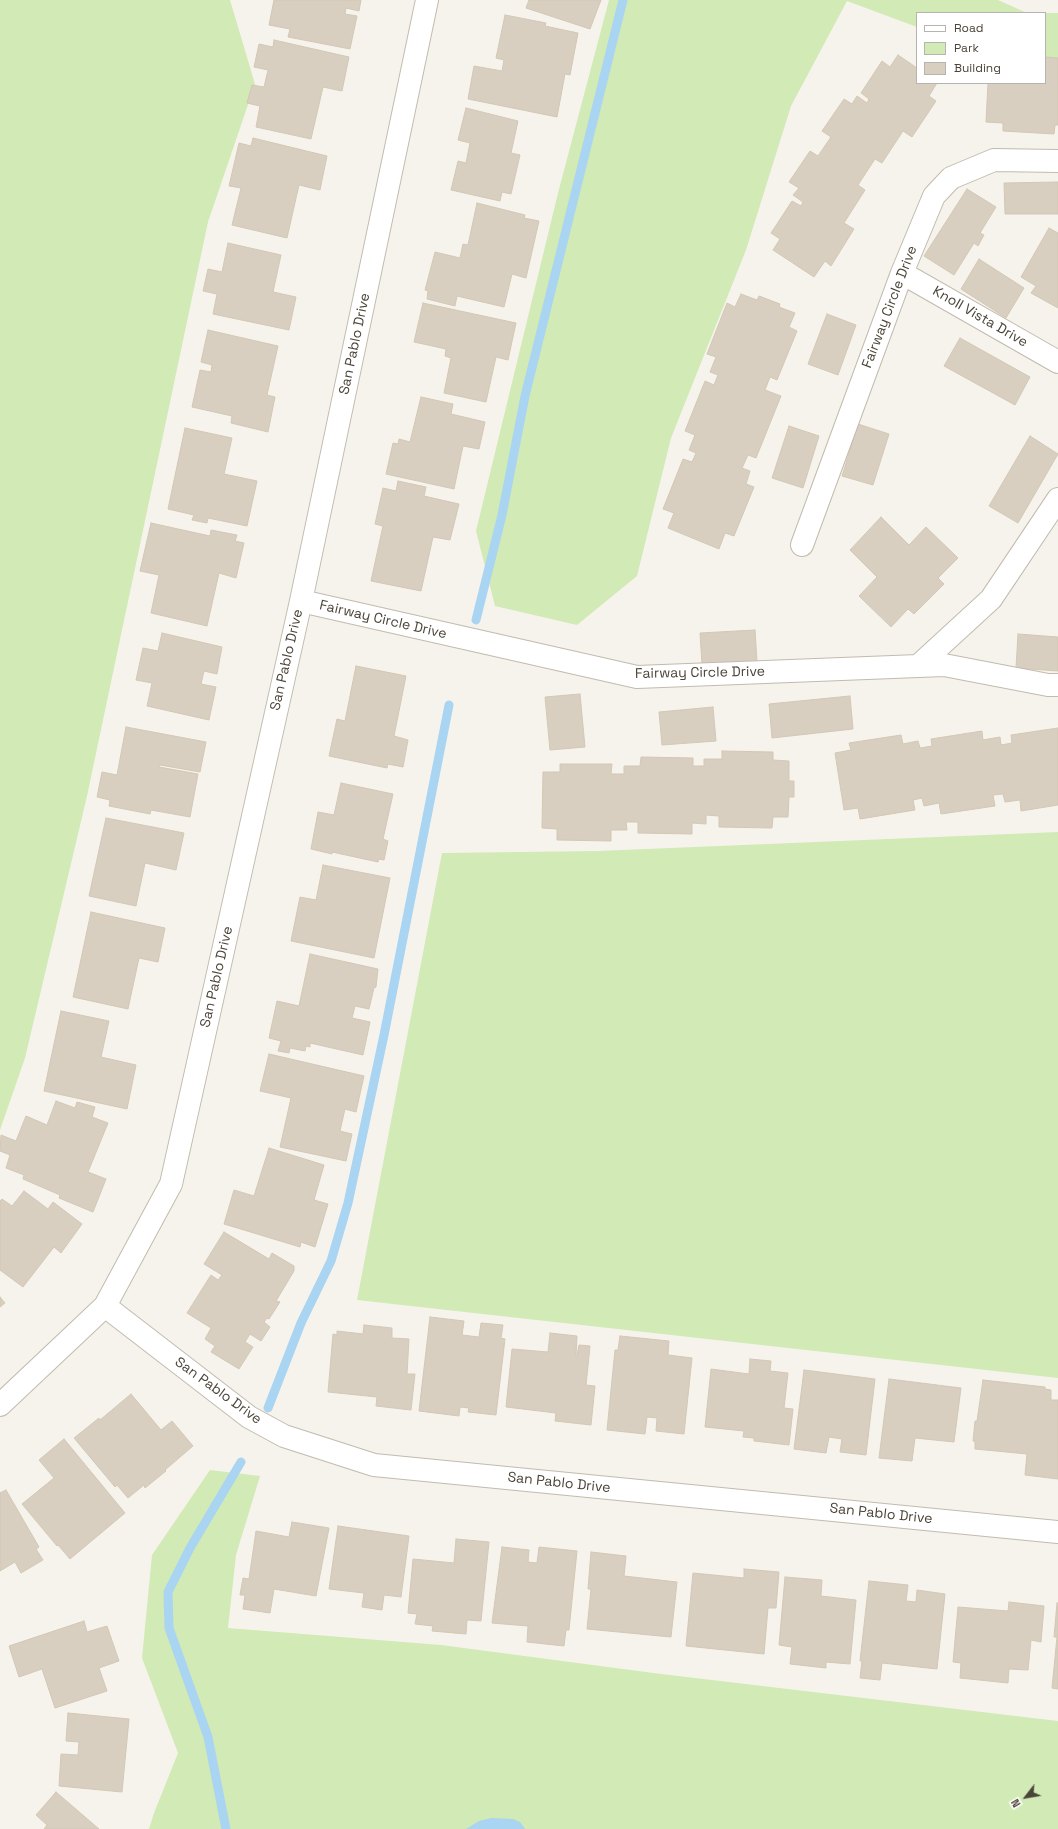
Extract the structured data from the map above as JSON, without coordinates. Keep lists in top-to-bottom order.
{
  "streets": {
    "street": ["Fairway Circle Drive", "Knoll Vista Drive", "San Pablo Drive"]
  },
  "crossings": [
    ["Fairway Circle Drive", "Knoll Vista Drive"],
    ["Fairway Circle Drive", "San Pablo Drive"]
  ],
  "legend": ["Road", "Park", "Building"],
  "north": "bottom left"
}
